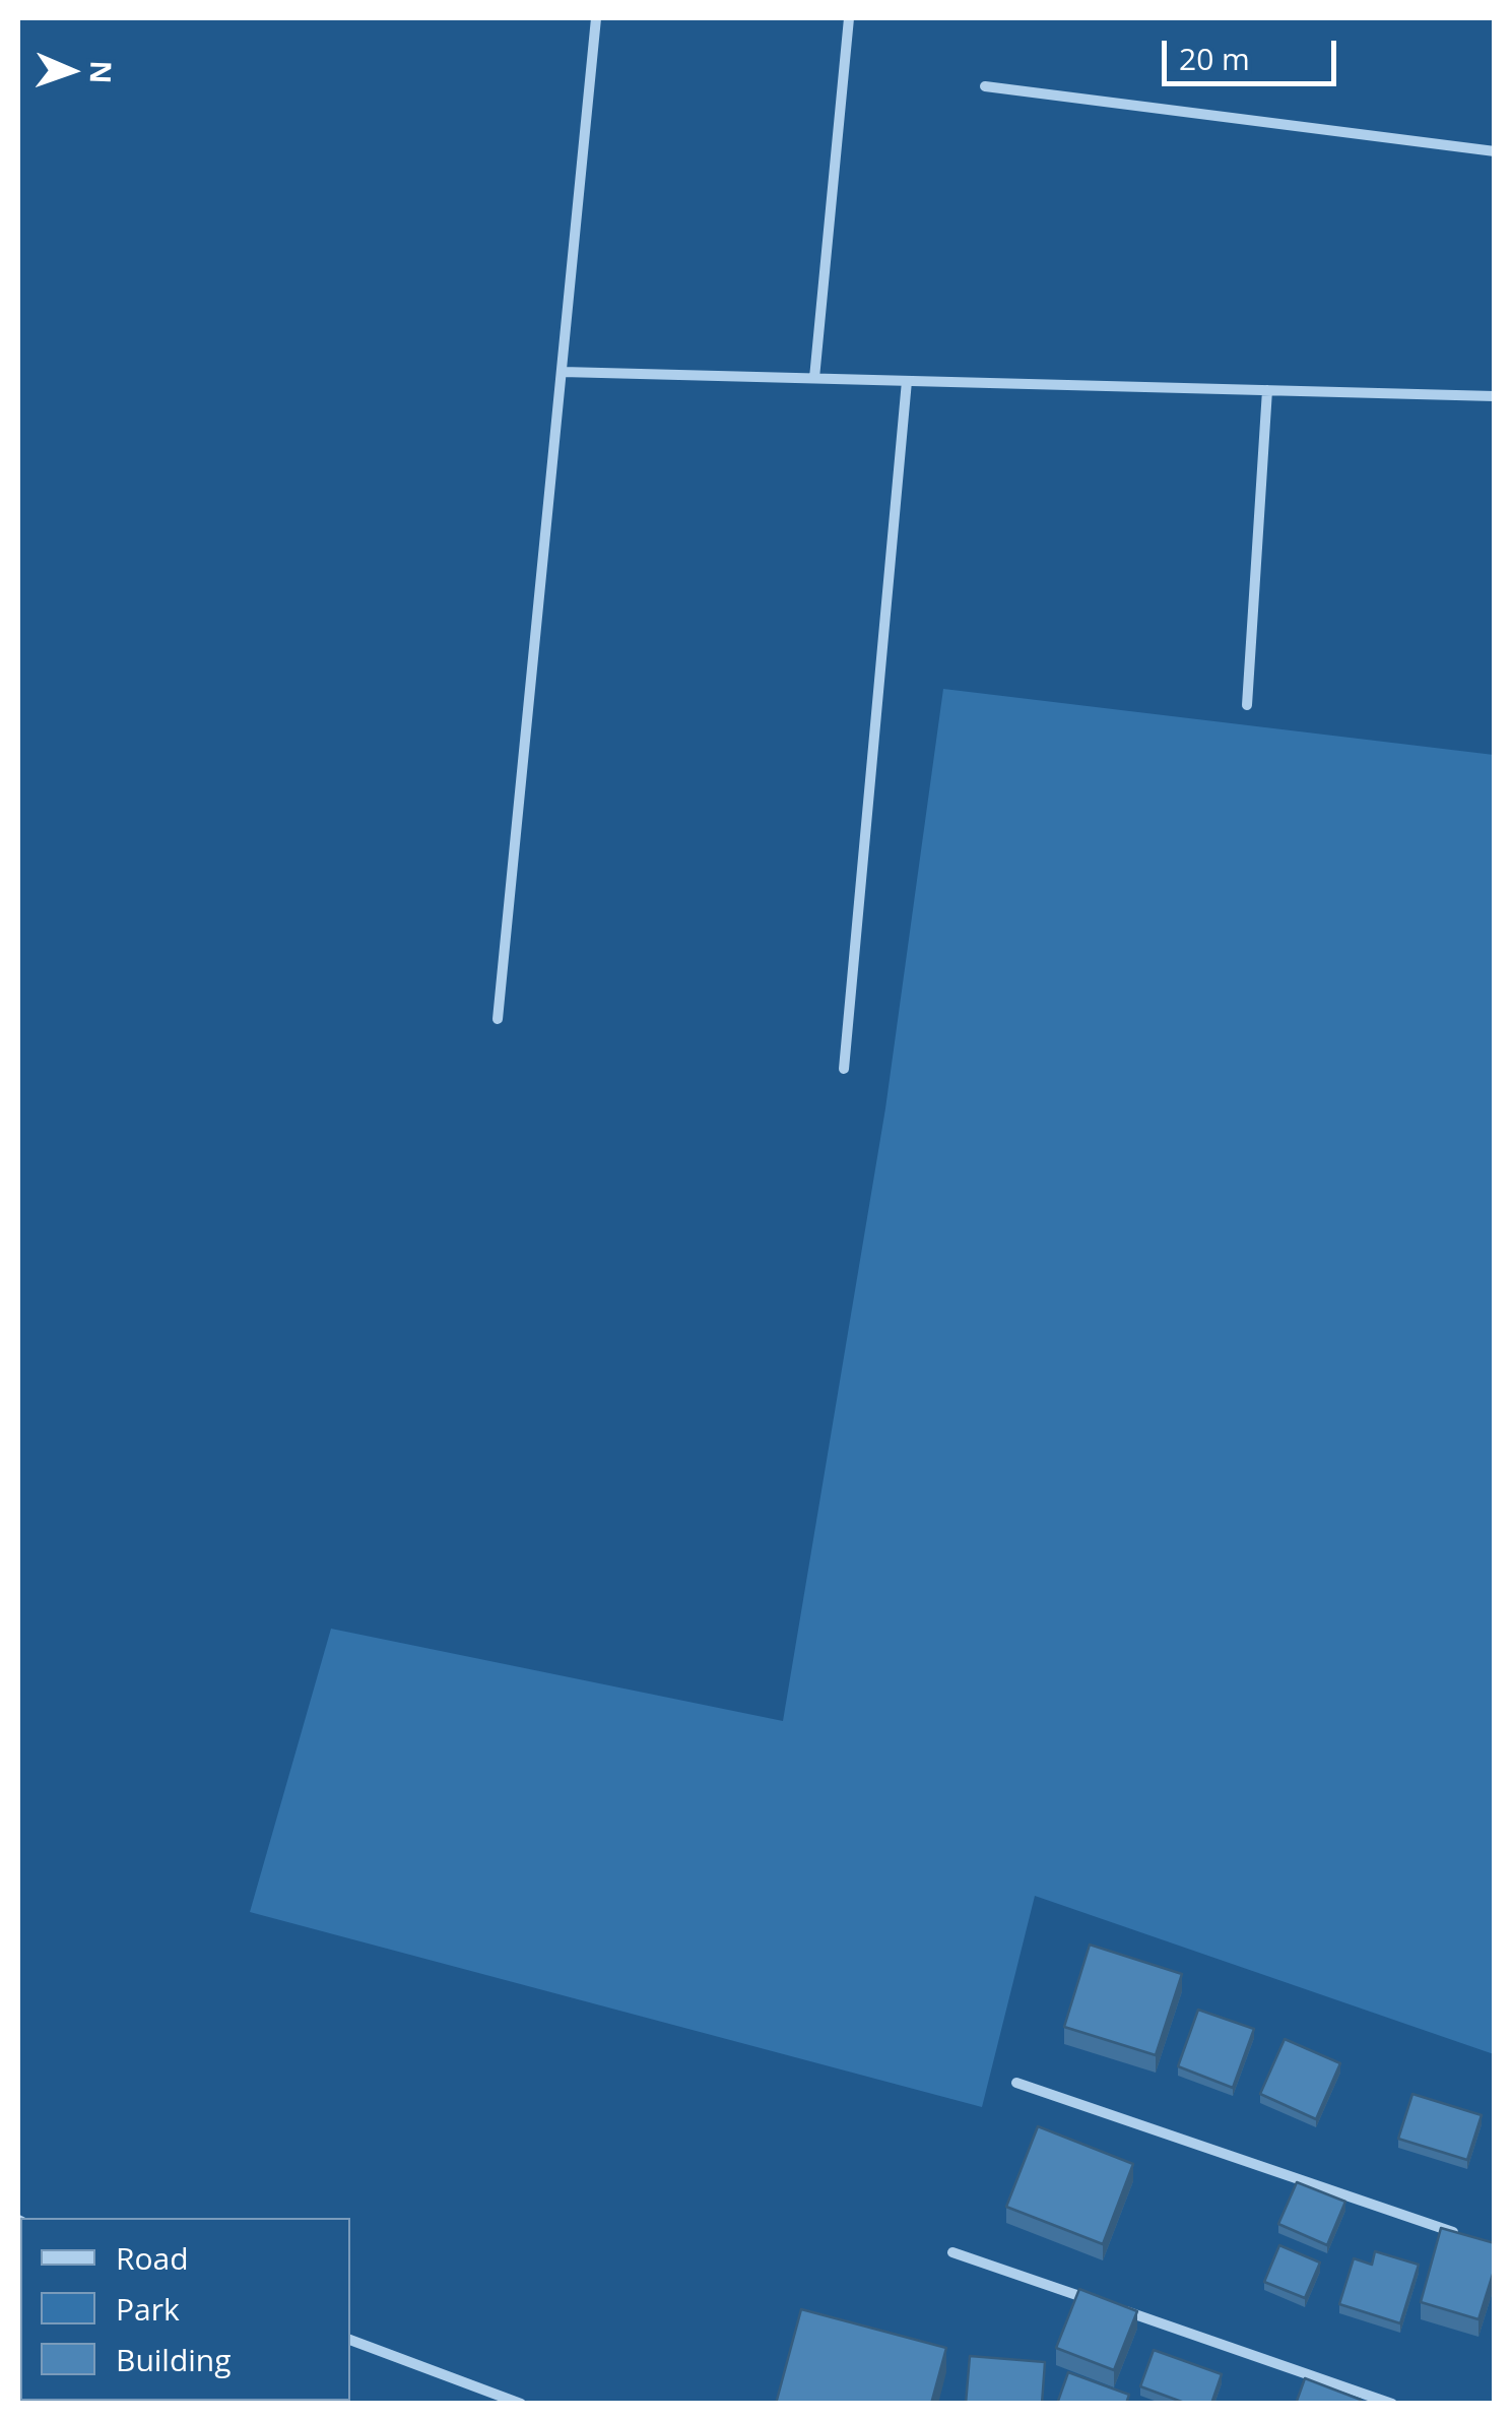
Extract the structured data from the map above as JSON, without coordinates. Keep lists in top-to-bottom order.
{
  "legend": ["Road", "Park", "Building"],
  "scale_bar": "20 m",
  "north": "right"
}
